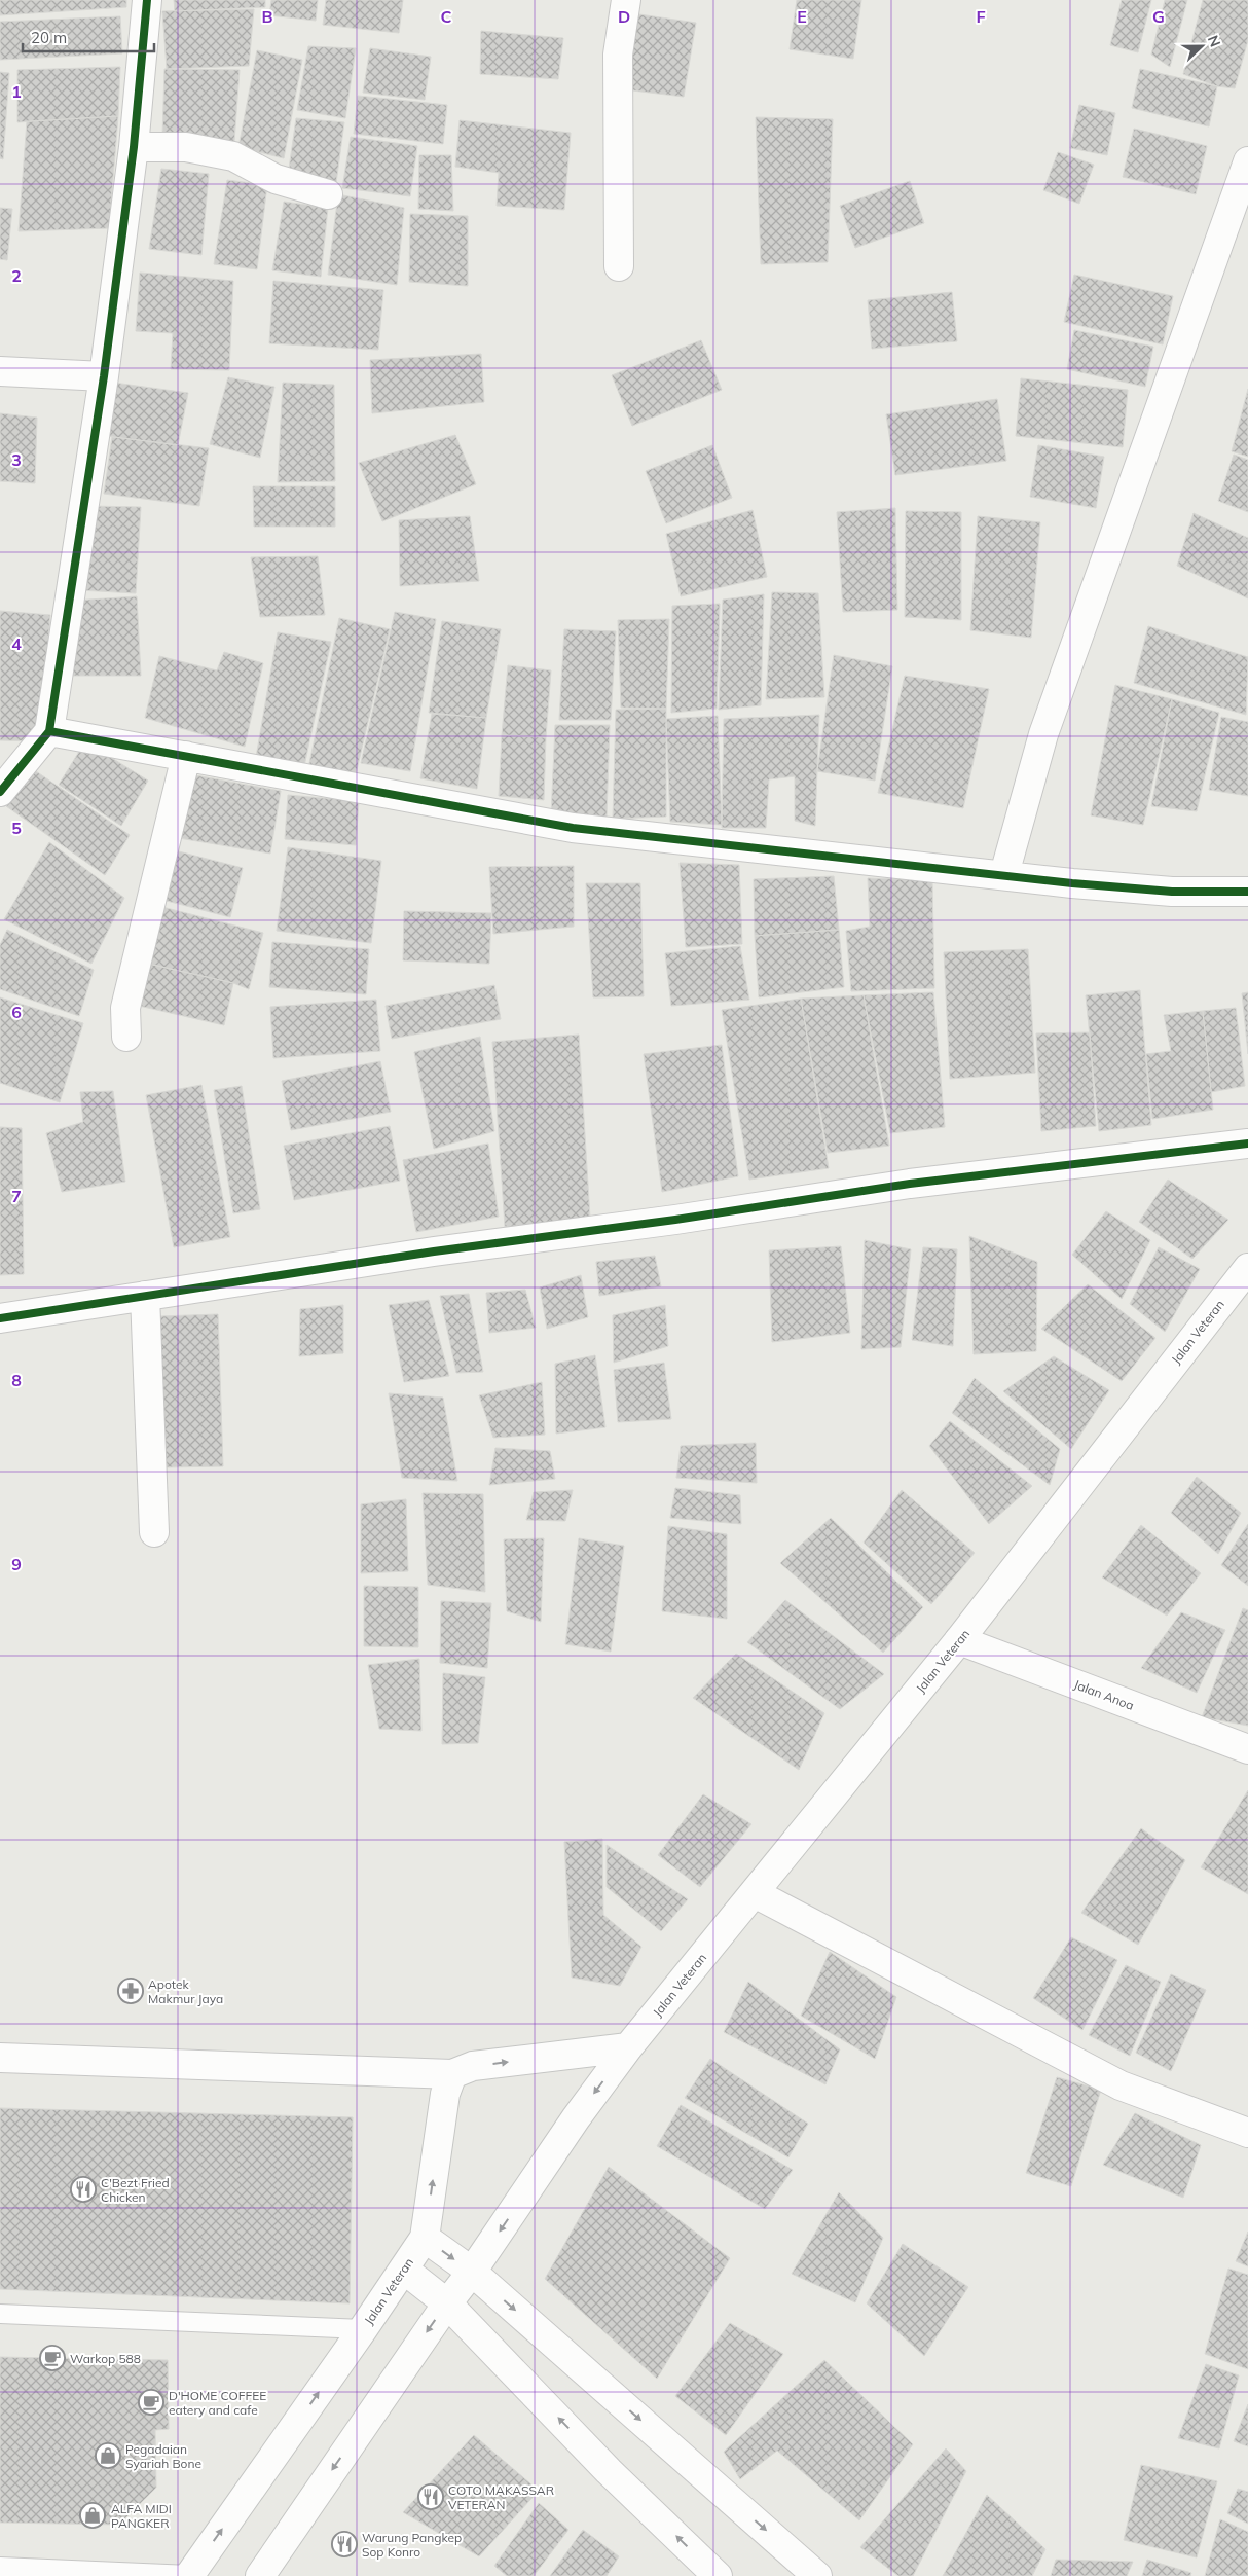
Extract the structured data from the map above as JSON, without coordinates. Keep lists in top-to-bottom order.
{
  "streets": {
    "street": ["Jalan Veteran", "Jalan Anoa"]
  },
  "crossings": [
    ["Jalan Veteran", "Jalan Anoa"]
  ],
  "places": {
    "pharmacy": ["Apotek Makmur Jaya"],
    "restaurant": ["C'Bezt Fried Chicken", "COTO MAKASSAR VETERAN", "Warung Pangkep Sop Konro"],
    "cafe": ["Warkop 588", "D'HOME COFFEE eatery and cafe"],
    "shop": ["Pegadaian Syariah Bone", "ALFA MIDI PANGKER"]
  },
  "scale_bar": "20 m",
  "north": "right",
  "grid": {
    "columns": [
      "B",
      "C",
      "D",
      "E",
      "F",
      "G"
    ],
    "rows": [
      "1",
      "2",
      "3",
      "4",
      "5",
      "6",
      "7",
      "8",
      "9"
    ]
  }
}
